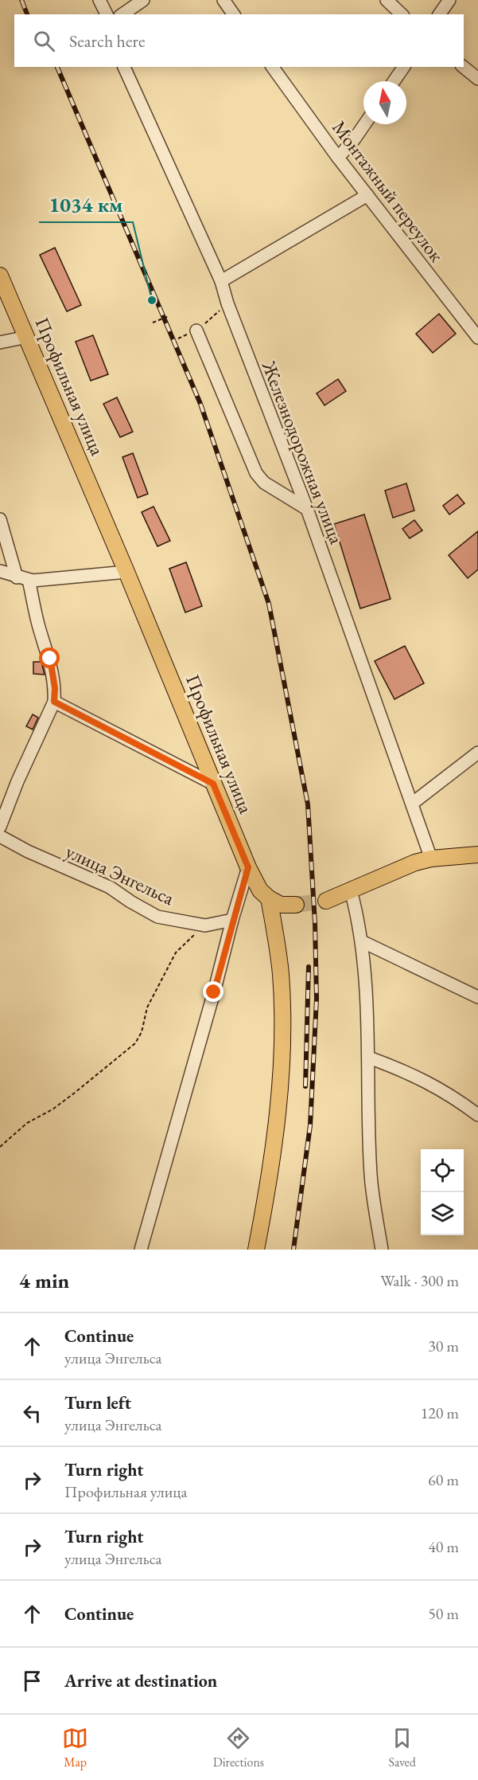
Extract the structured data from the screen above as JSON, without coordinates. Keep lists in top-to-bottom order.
{
  "streets": {
    "main road": ["Профильная улица"],
    "street": ["Монтажный переулок", "Железнодорожная улица", "улица Энгельса"]
  },
  "places": ["1034 км"],
  "north": "top",
  "page": {
    "search": "Search here",
    "heading": ["4 min", "Walk · 300 m"],
    "list": [
      ["Continue", "улица Энгельса", "30 m"],
      ["Turn left", "улица Энгельса", "120 m"],
      ["Turn right", "Профильная улица", "60 m"],
      ["Turn right", "улица Энгельса", "40 m"],
      ["Continue", "50 m"],
      "Arrive at destination"
    ],
    "nav": ["Map", "Directions", "Saved"]
  }
}
